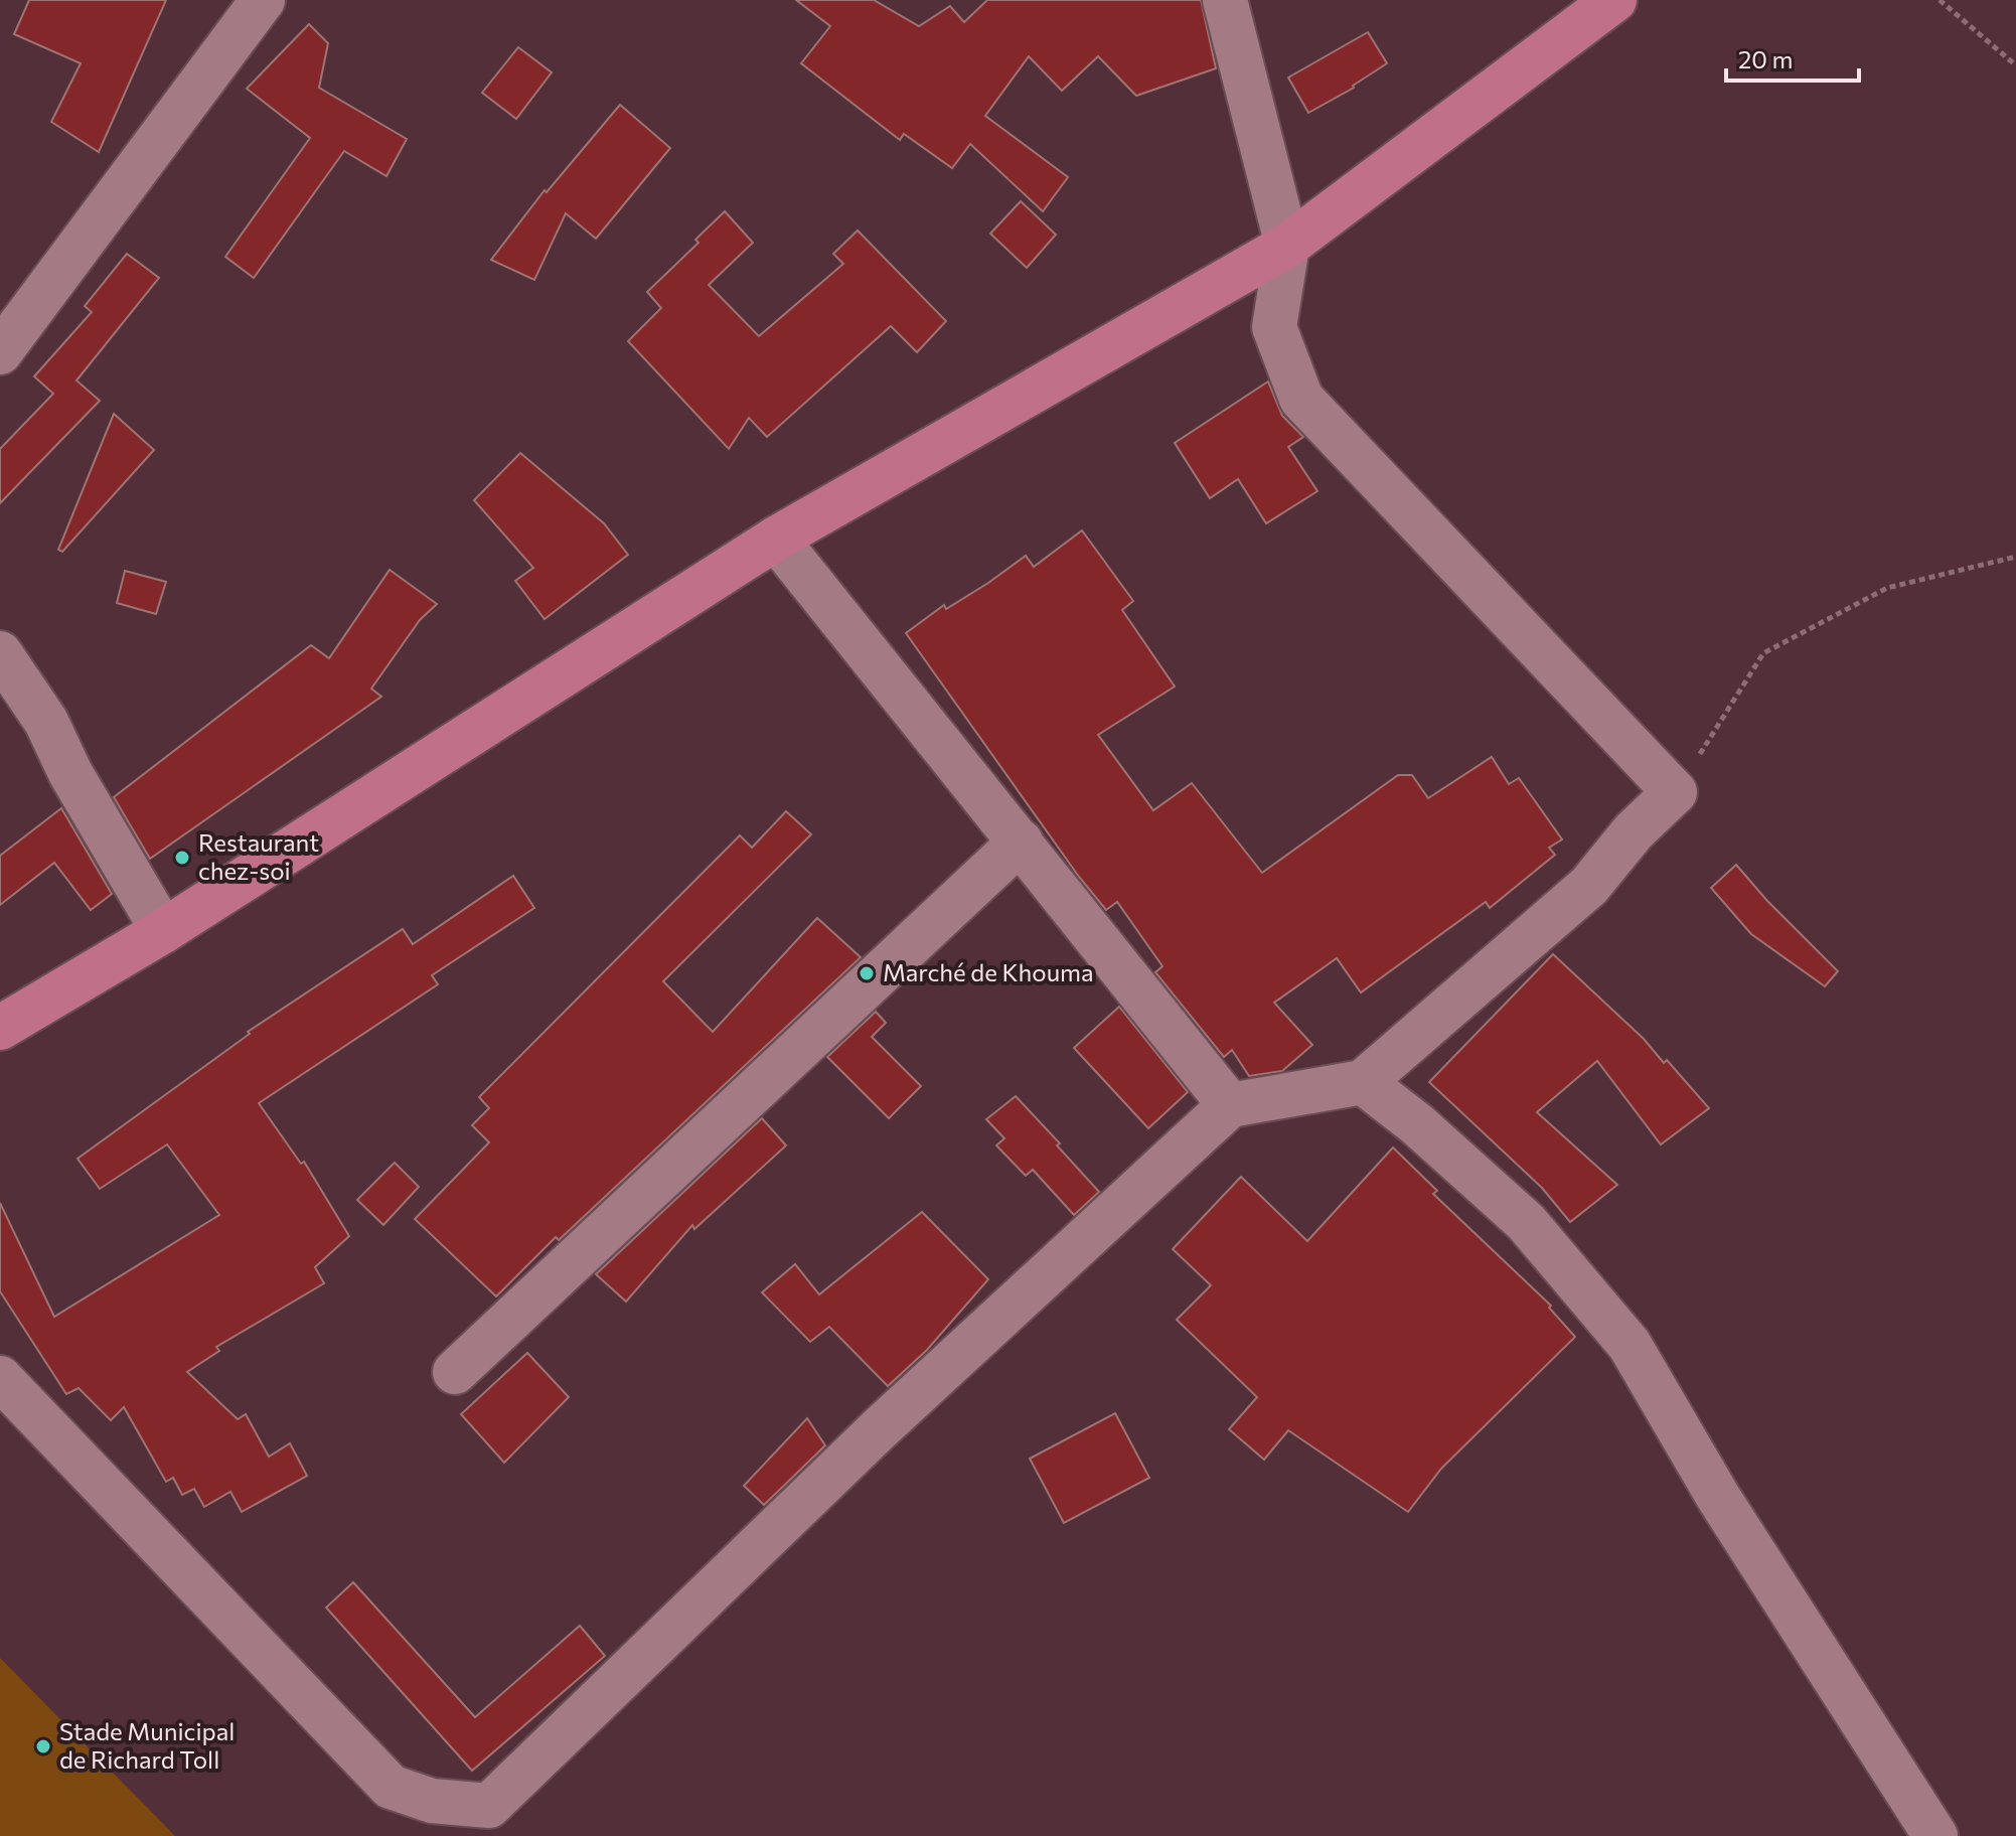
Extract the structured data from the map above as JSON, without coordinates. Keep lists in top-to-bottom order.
{
  "places": ["Restaurant chez-soi", "Marché de Khouma", "Stade Municipal de Richard Toll"],
  "scale_bar": "20 m"
}
